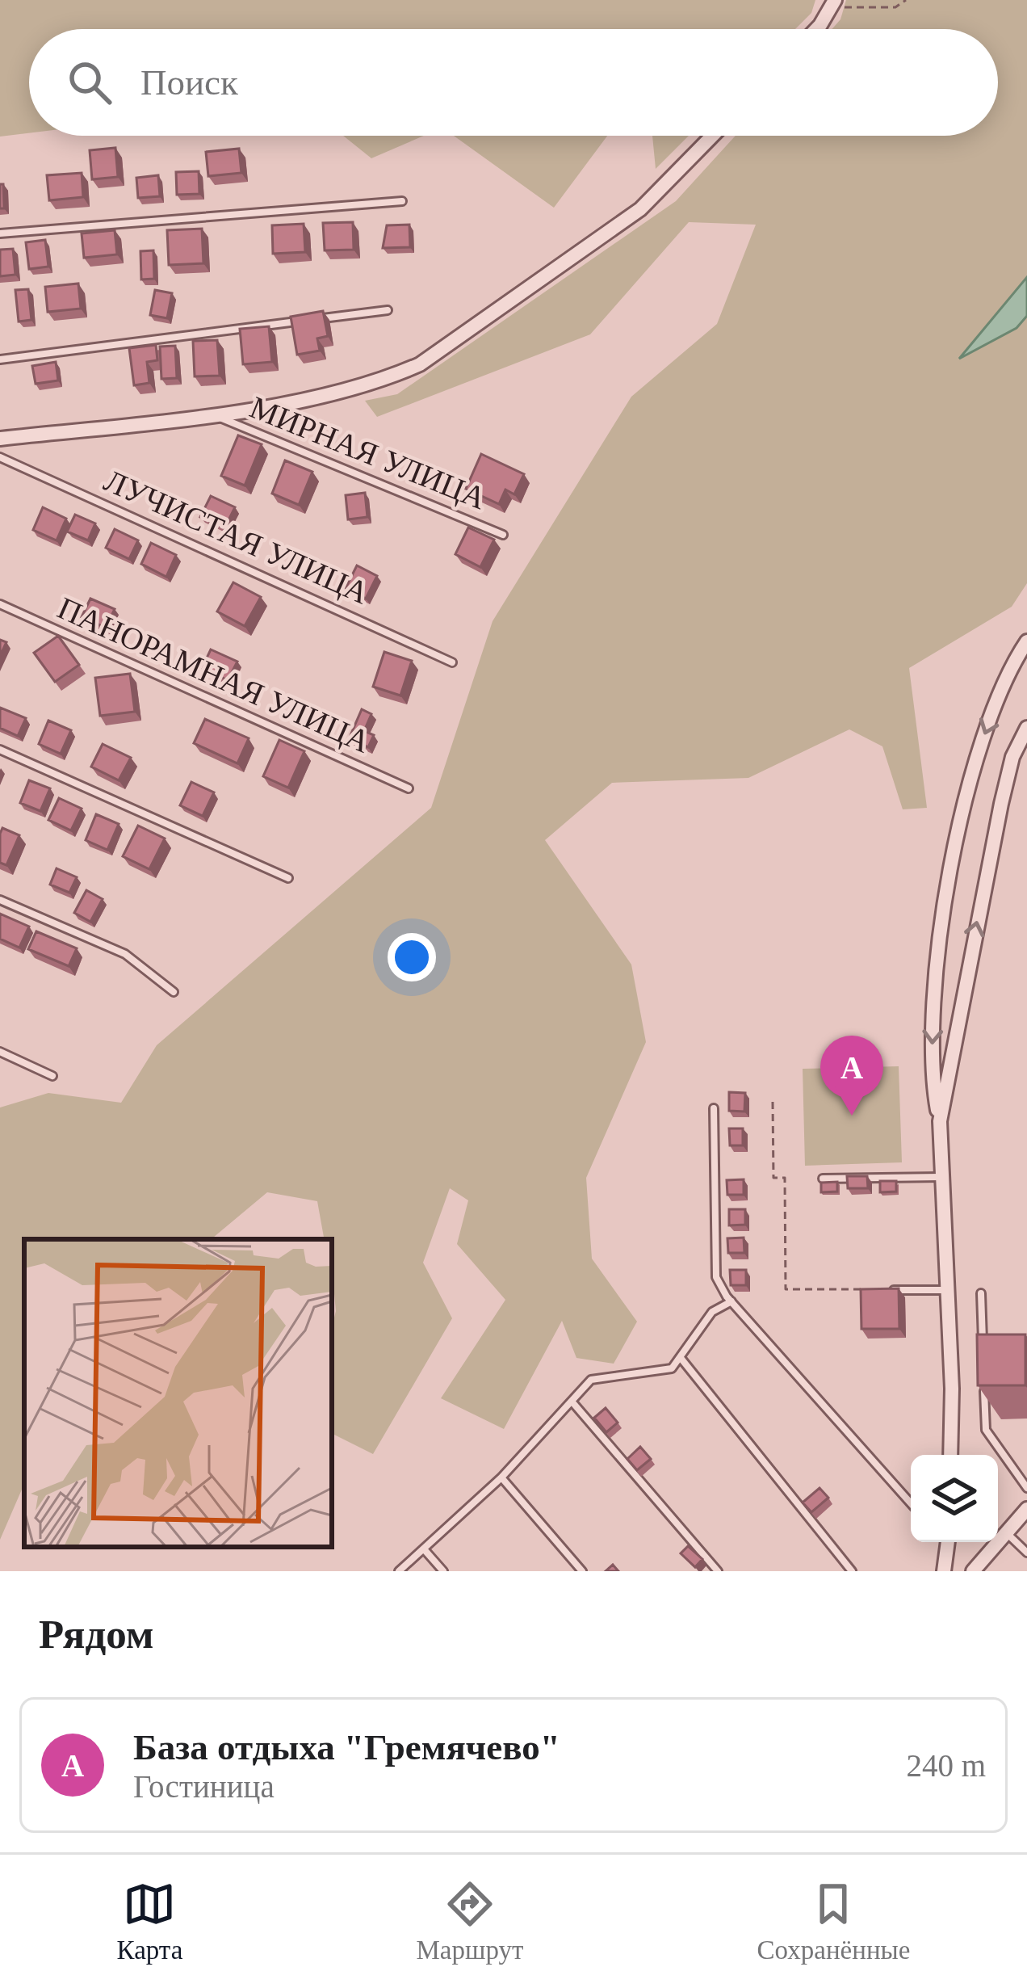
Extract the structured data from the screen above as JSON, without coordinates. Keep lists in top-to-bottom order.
{
  "streets": {
    "lane": ["МИРНАЯ УЛИЦА", "ЛУЧИСТАЯ УЛИЦА", "ПАНОРАМНАЯ УЛИЦА"]
  },
  "page": {
    "search": "Поиск",
    "pins": "A",
    "heading": "Рядом",
    "list": [
      {
        "mark": "A",
        "name": "База отдыха \"Гремячево\"",
        "note": "Гостиница",
        "value": "240 m"
      }
    ],
    "nav": ["Карта", "Маршрут", "Сохранённые"]
  }
}
